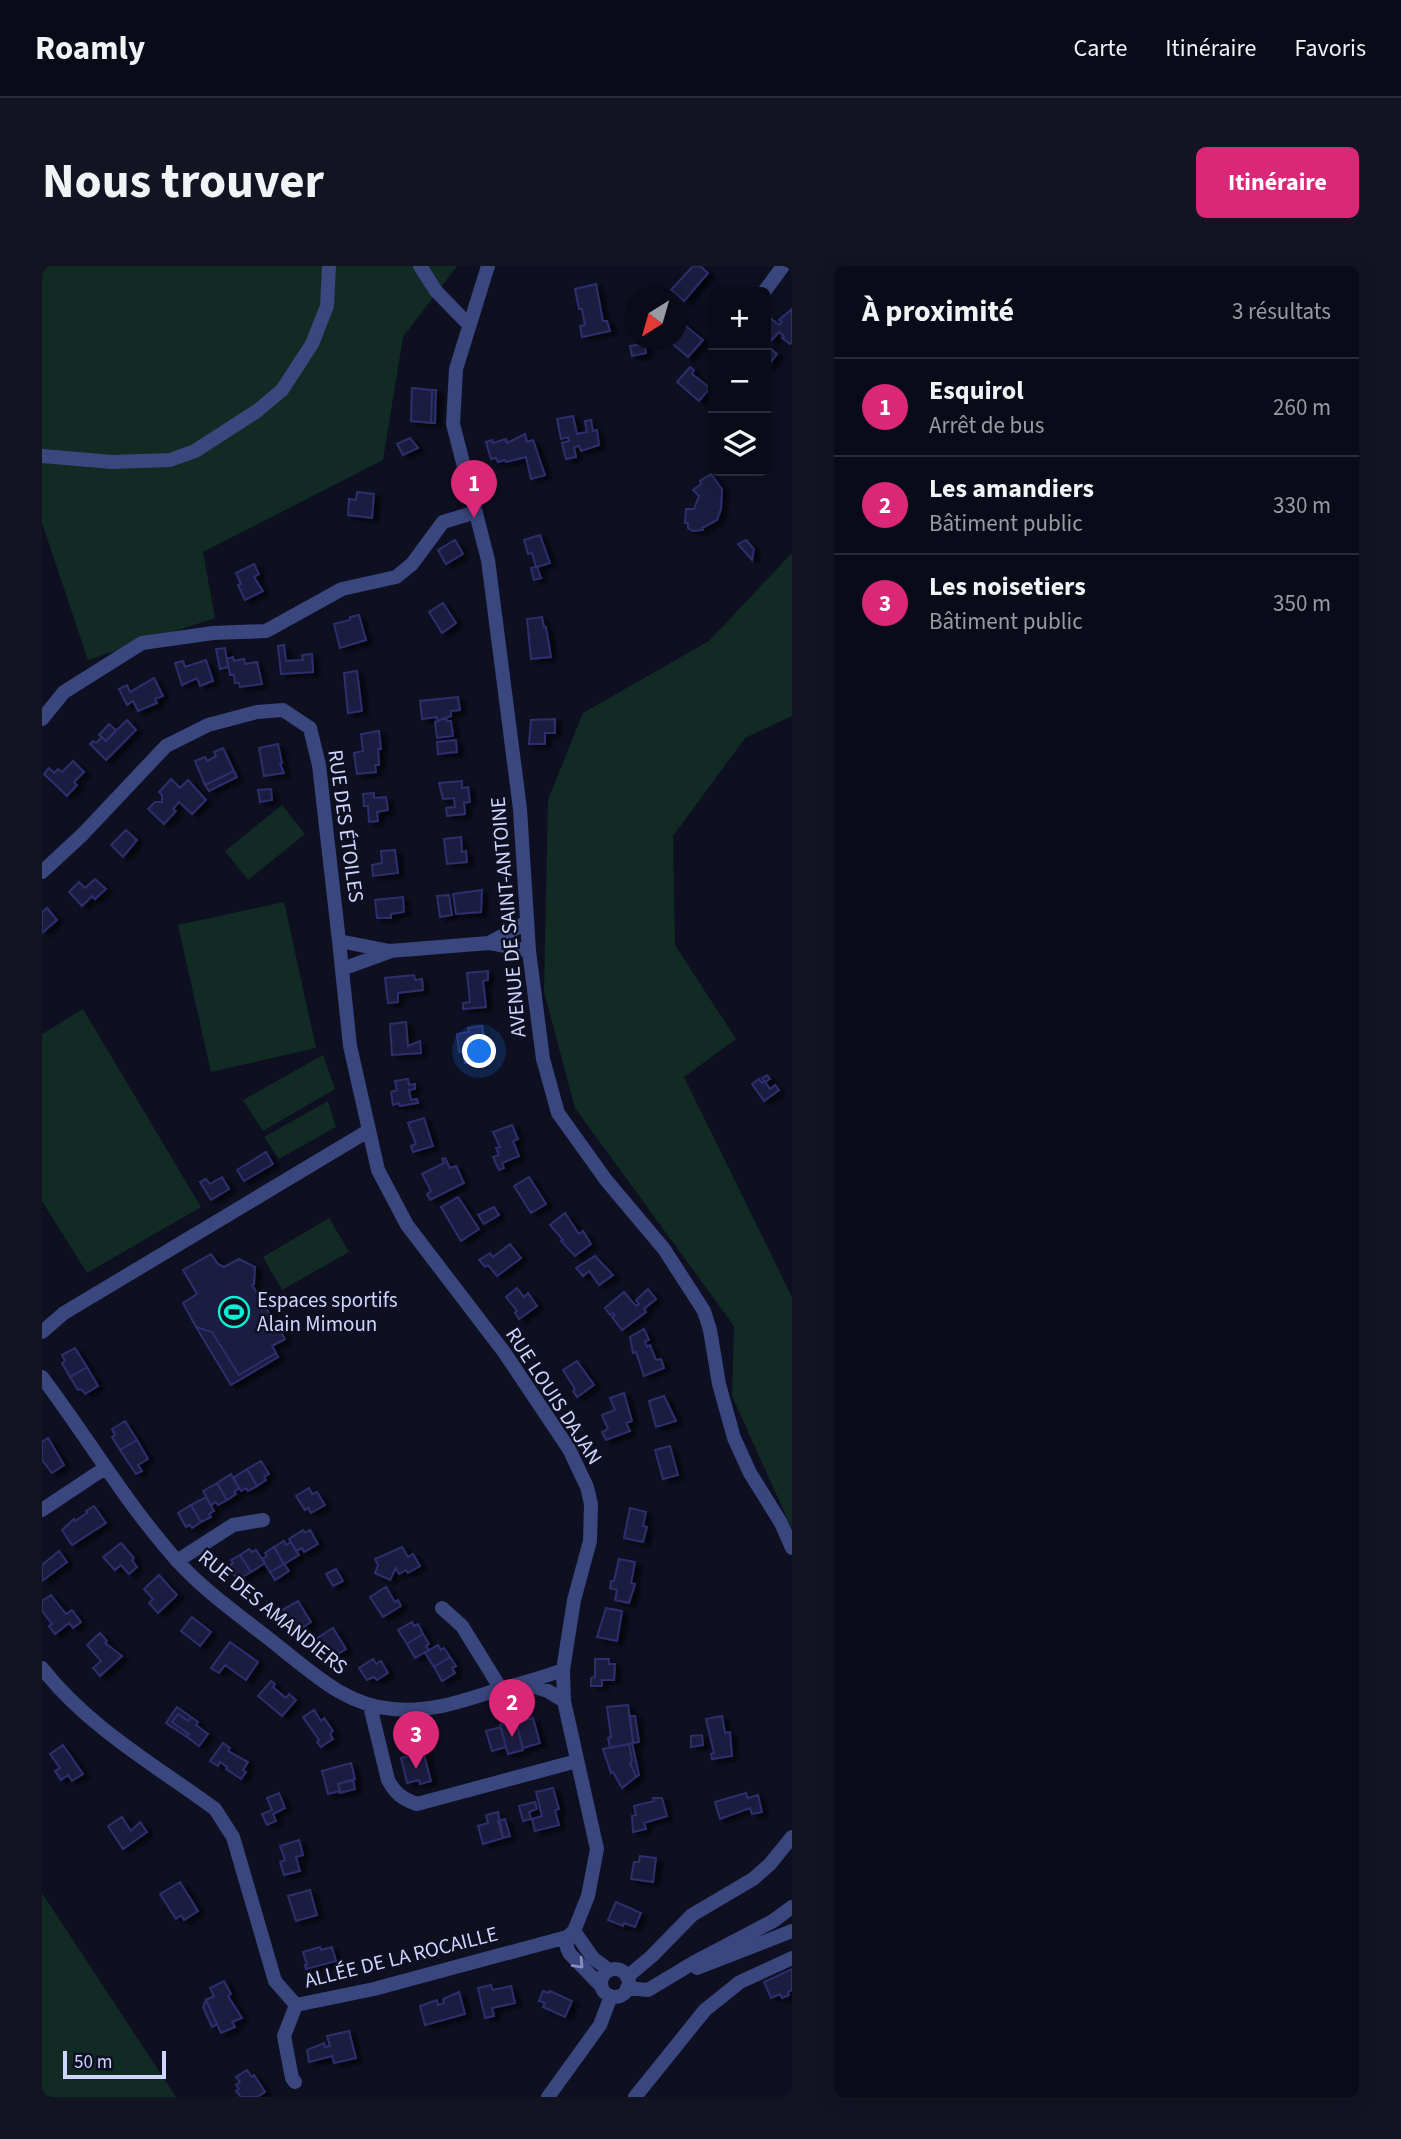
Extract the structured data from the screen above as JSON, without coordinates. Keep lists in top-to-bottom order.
{
  "streets": {
    "street": [
      "RUE DES ÉTOILES",
      "AVENUE DE SAINT-ANTOINE",
      "RUE LOUIS DAJAN",
      "RUE DES AMANDIERS",
      "ALLÉE DE LA ROCAILLE"
    ]
  },
  "crossings": [
    ["RUE DES ÉTOILES", "RUE LOUIS DAJAN"],
    ["RUE LOUIS DAJAN", "RUE DES AMANDIERS"],
    ["RUE LOUIS DAJAN", "ALLÉE DE LA ROCAILLE"]
  ],
  "places": {
    "sports": ["Espaces sportifs Alain Mimoun"]
  },
  "scale_bar": "50 m",
  "north": "bottom left",
  "page": {
    "header": "Roamly",
    "nav": ["Carte", "Itinéraire", "Favoris"],
    "title": "Nous trouver",
    "buttons": "Itinéraire",
    "heading": ["À proximité", "3 résultats"],
    "map_buttons": ["+", "−"],
    "list": [
      {
        "mark": "1",
        "name": "Esquirol",
        "note": "Arrêt de bus",
        "value": "260 m"
      },
      {
        "mark": "2",
        "name": "Les amandiers",
        "note": "Bâtiment public",
        "value": "330 m"
      },
      {
        "mark": "3",
        "name": "Les noisetiers",
        "note": "Bâtiment public",
        "value": "350 m"
      }
    ],
    "pins": ["1", "2", "3"],
    "scale": "50 m"
  }
}
